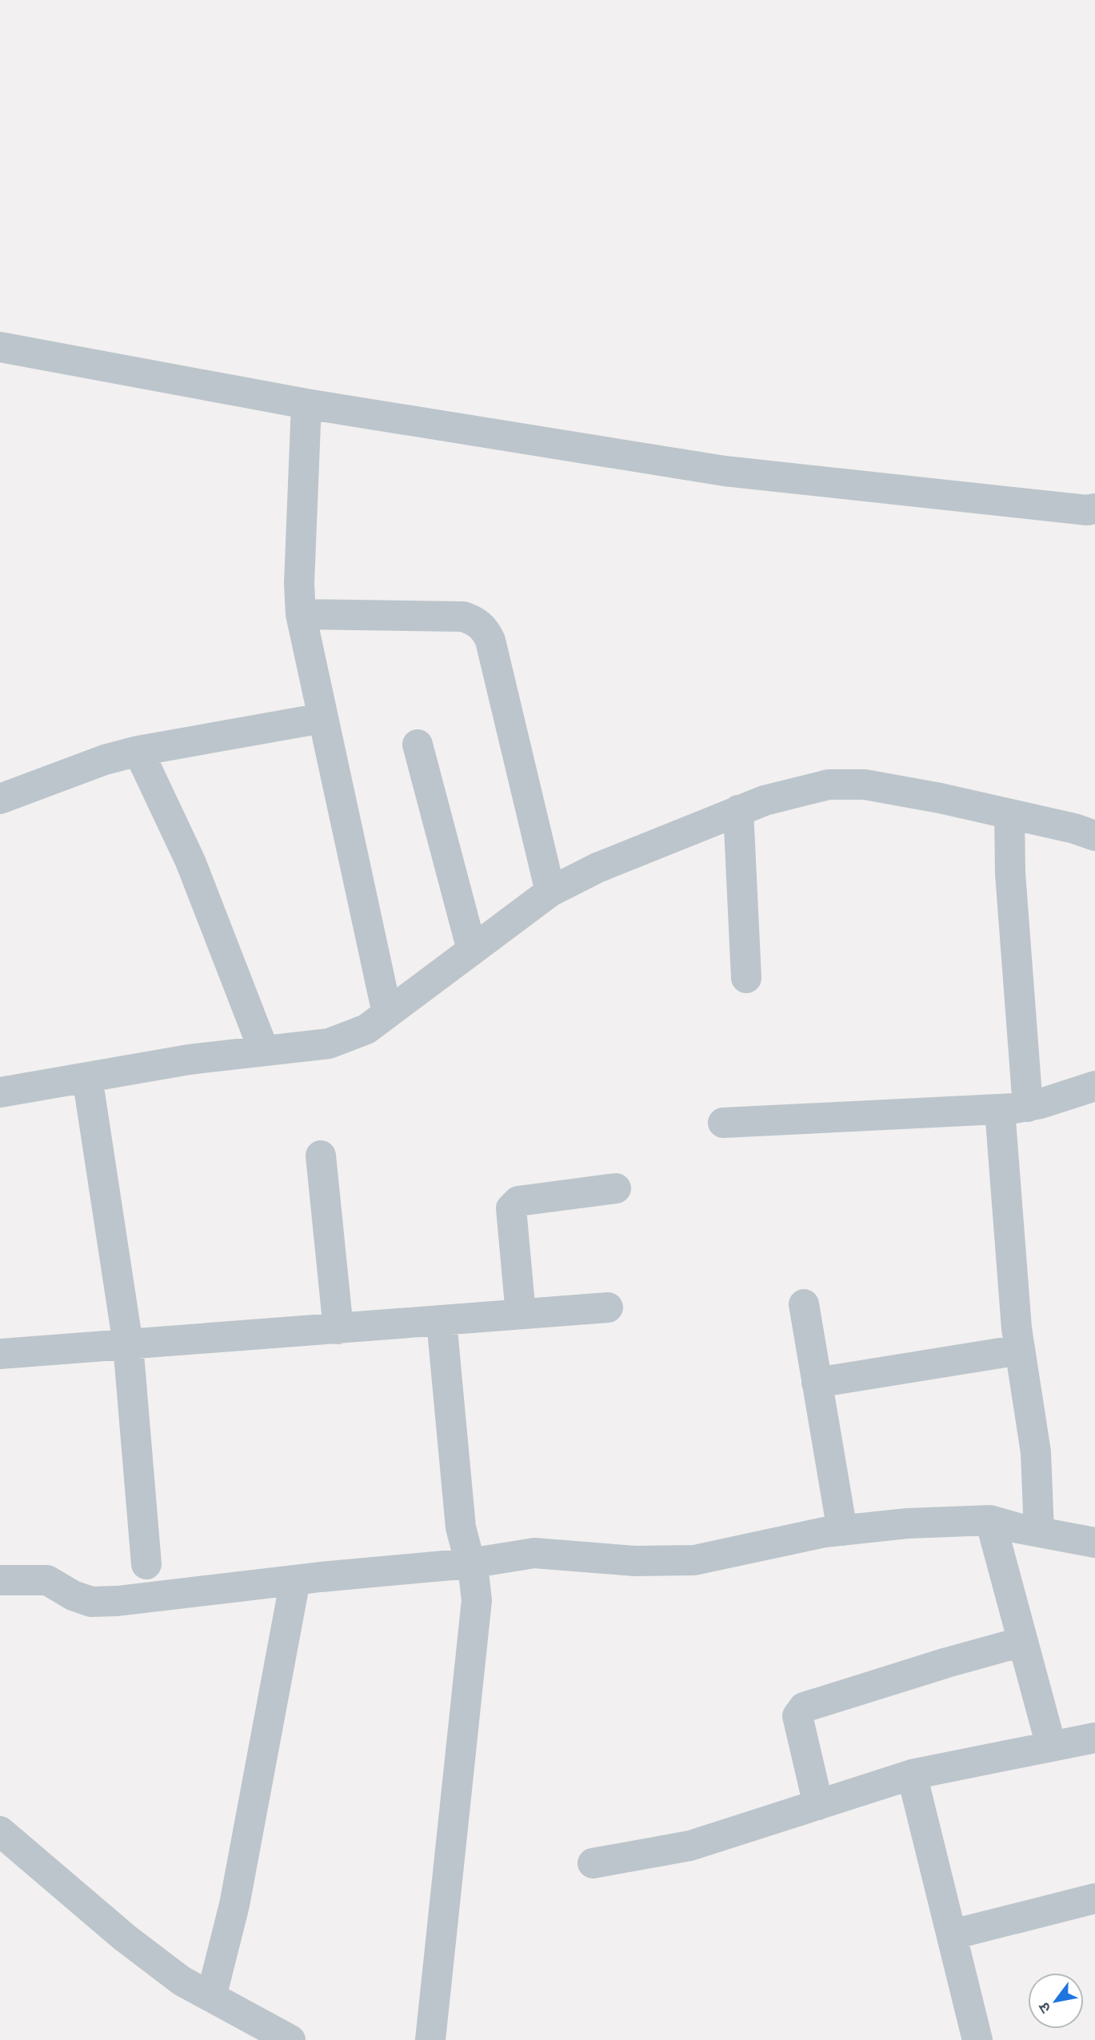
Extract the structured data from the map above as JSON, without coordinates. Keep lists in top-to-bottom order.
{
  "north": "bottom left"
}
